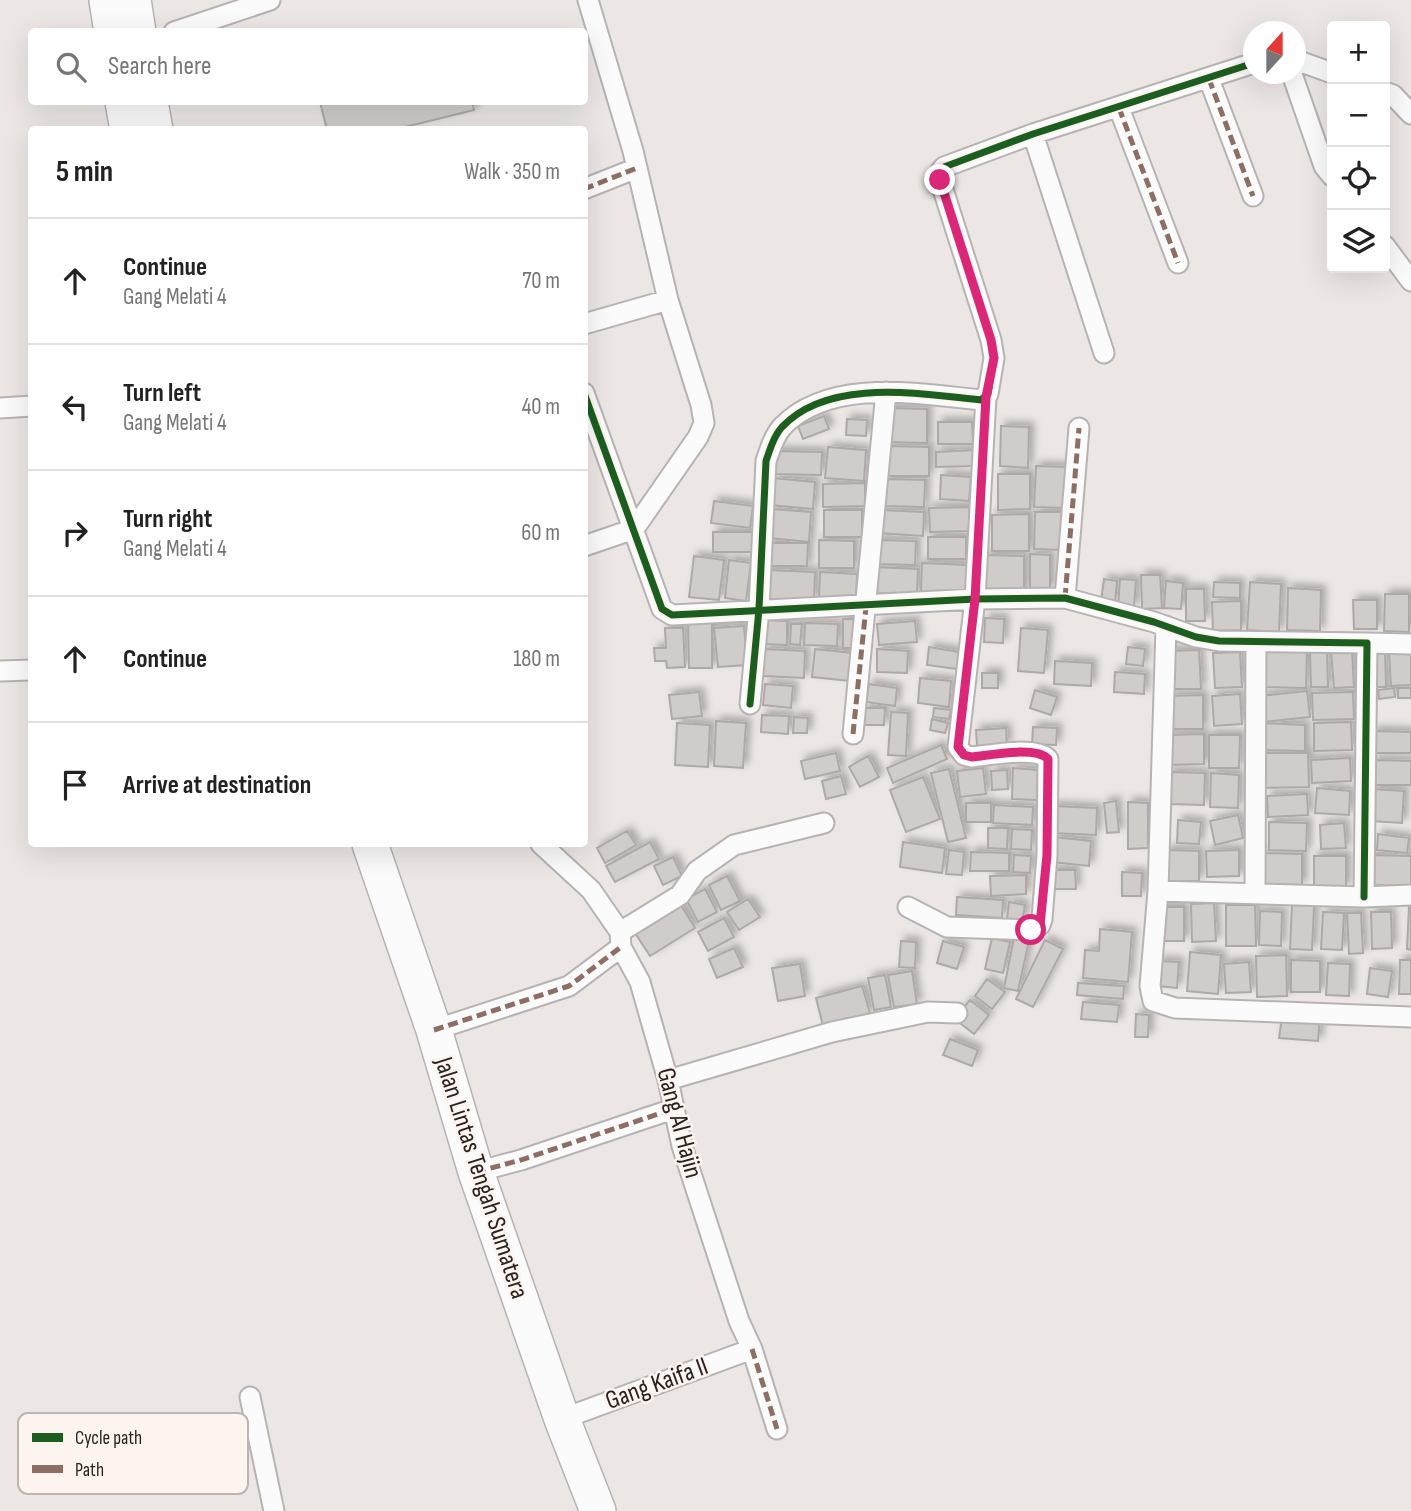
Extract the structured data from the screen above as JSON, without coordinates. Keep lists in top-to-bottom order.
{
  "streets": {
    "highway": ["Jalan Lintas Tengah Sumatera"],
    "street": ["Gang Al Hajin", "Gang Kaifa II"]
  },
  "crossings": [
    ["Gang Al Hajin", "Gang Kaifa II"],
    ["Jalan Lintas Tengah Sumatera", "Gang Kaifa II"]
  ],
  "legend": ["Cycle path", "Path"],
  "north": "top",
  "page": {
    "map_buttons": ["+", "−"],
    "search": "Search here",
    "heading": ["5 min", "Walk · 350 m"],
    "list": [
      ["Continue", "Gang Melati 4", "70 m"],
      ["Turn left", "Gang Melati 4", "40 m"],
      ["Turn right", "Gang Melati 4", "60 m"],
      ["Continue", "180 m"],
      "Arrive at destination"
    ]
  }
}
